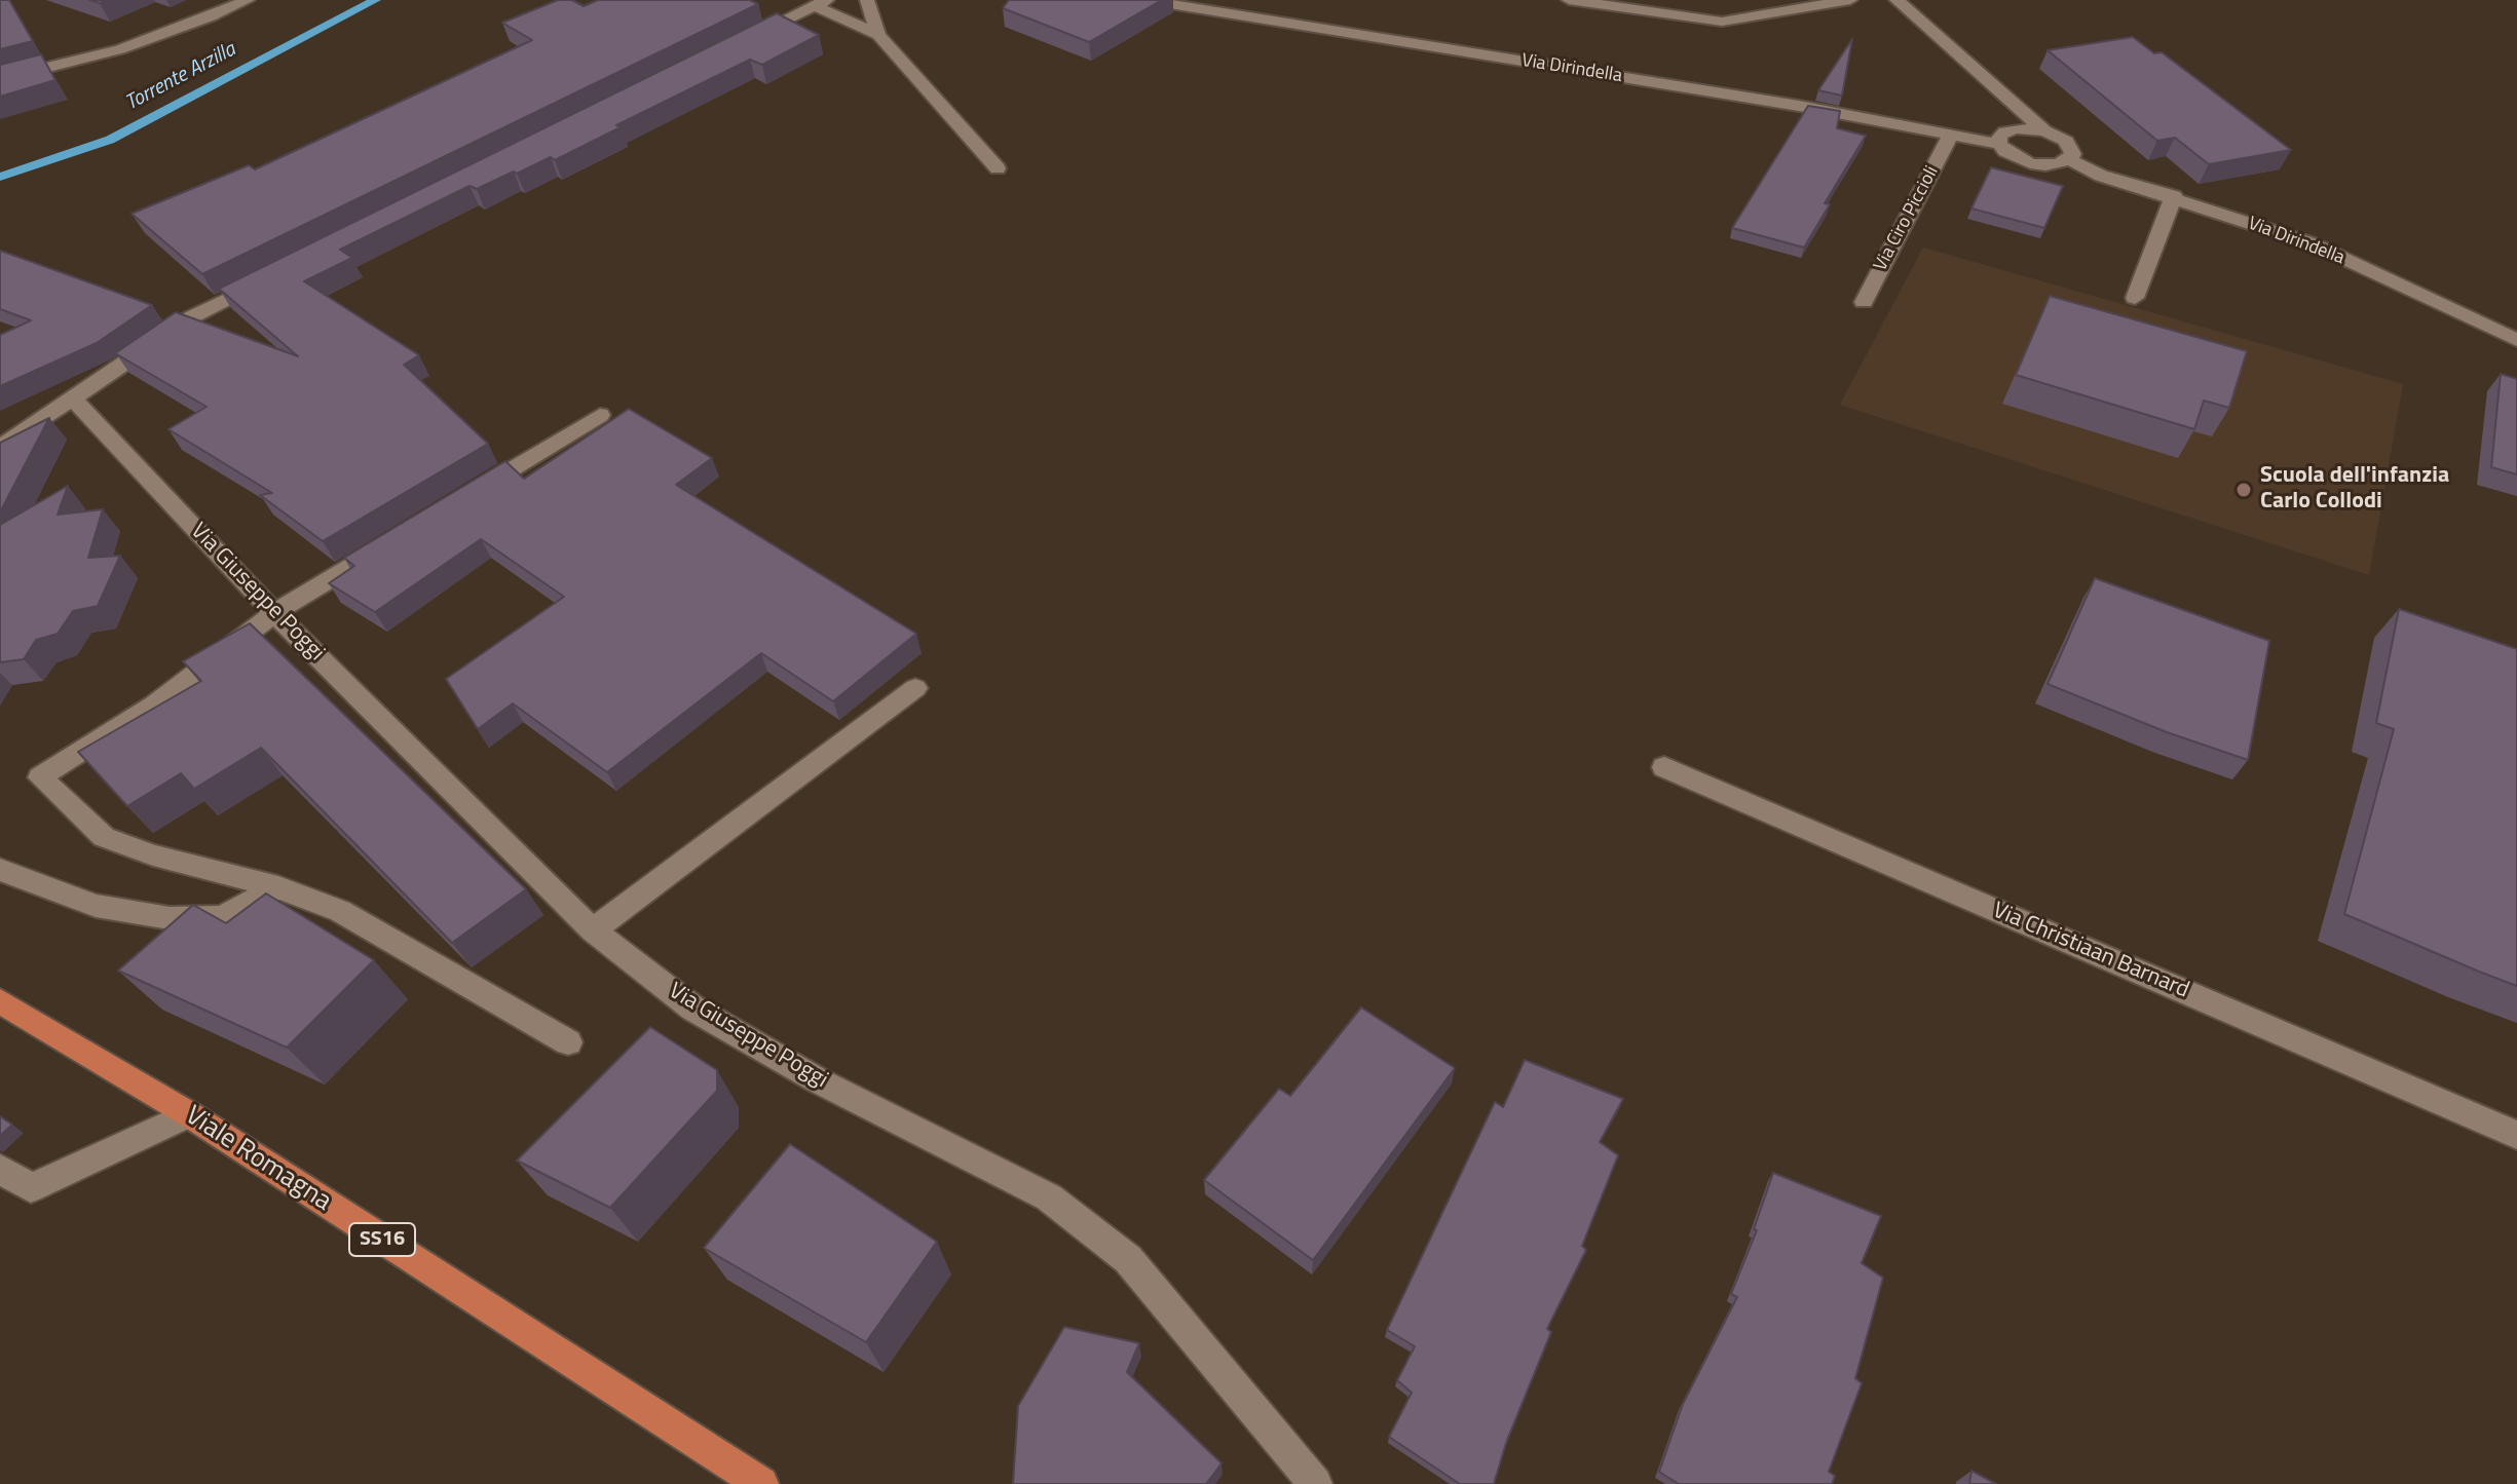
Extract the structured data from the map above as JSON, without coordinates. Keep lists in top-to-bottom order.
{
  "streets": {
    "main road": ["Viale Romagna", "SS16"],
    "street": [
      "Via Dirindella",
      "Via Ciro Piccioli",
      "Via Giuseppe Poggi",
      "Via Christiaan Barnard"
    ]
  },
  "crossings": [
    ["Via Dirindella", "Via Ciro Piccioli"]
  ],
  "water": ["Torrente Arzilla"],
  "places": ["Scuola dell'infanzia Carlo Collodi"]
}
